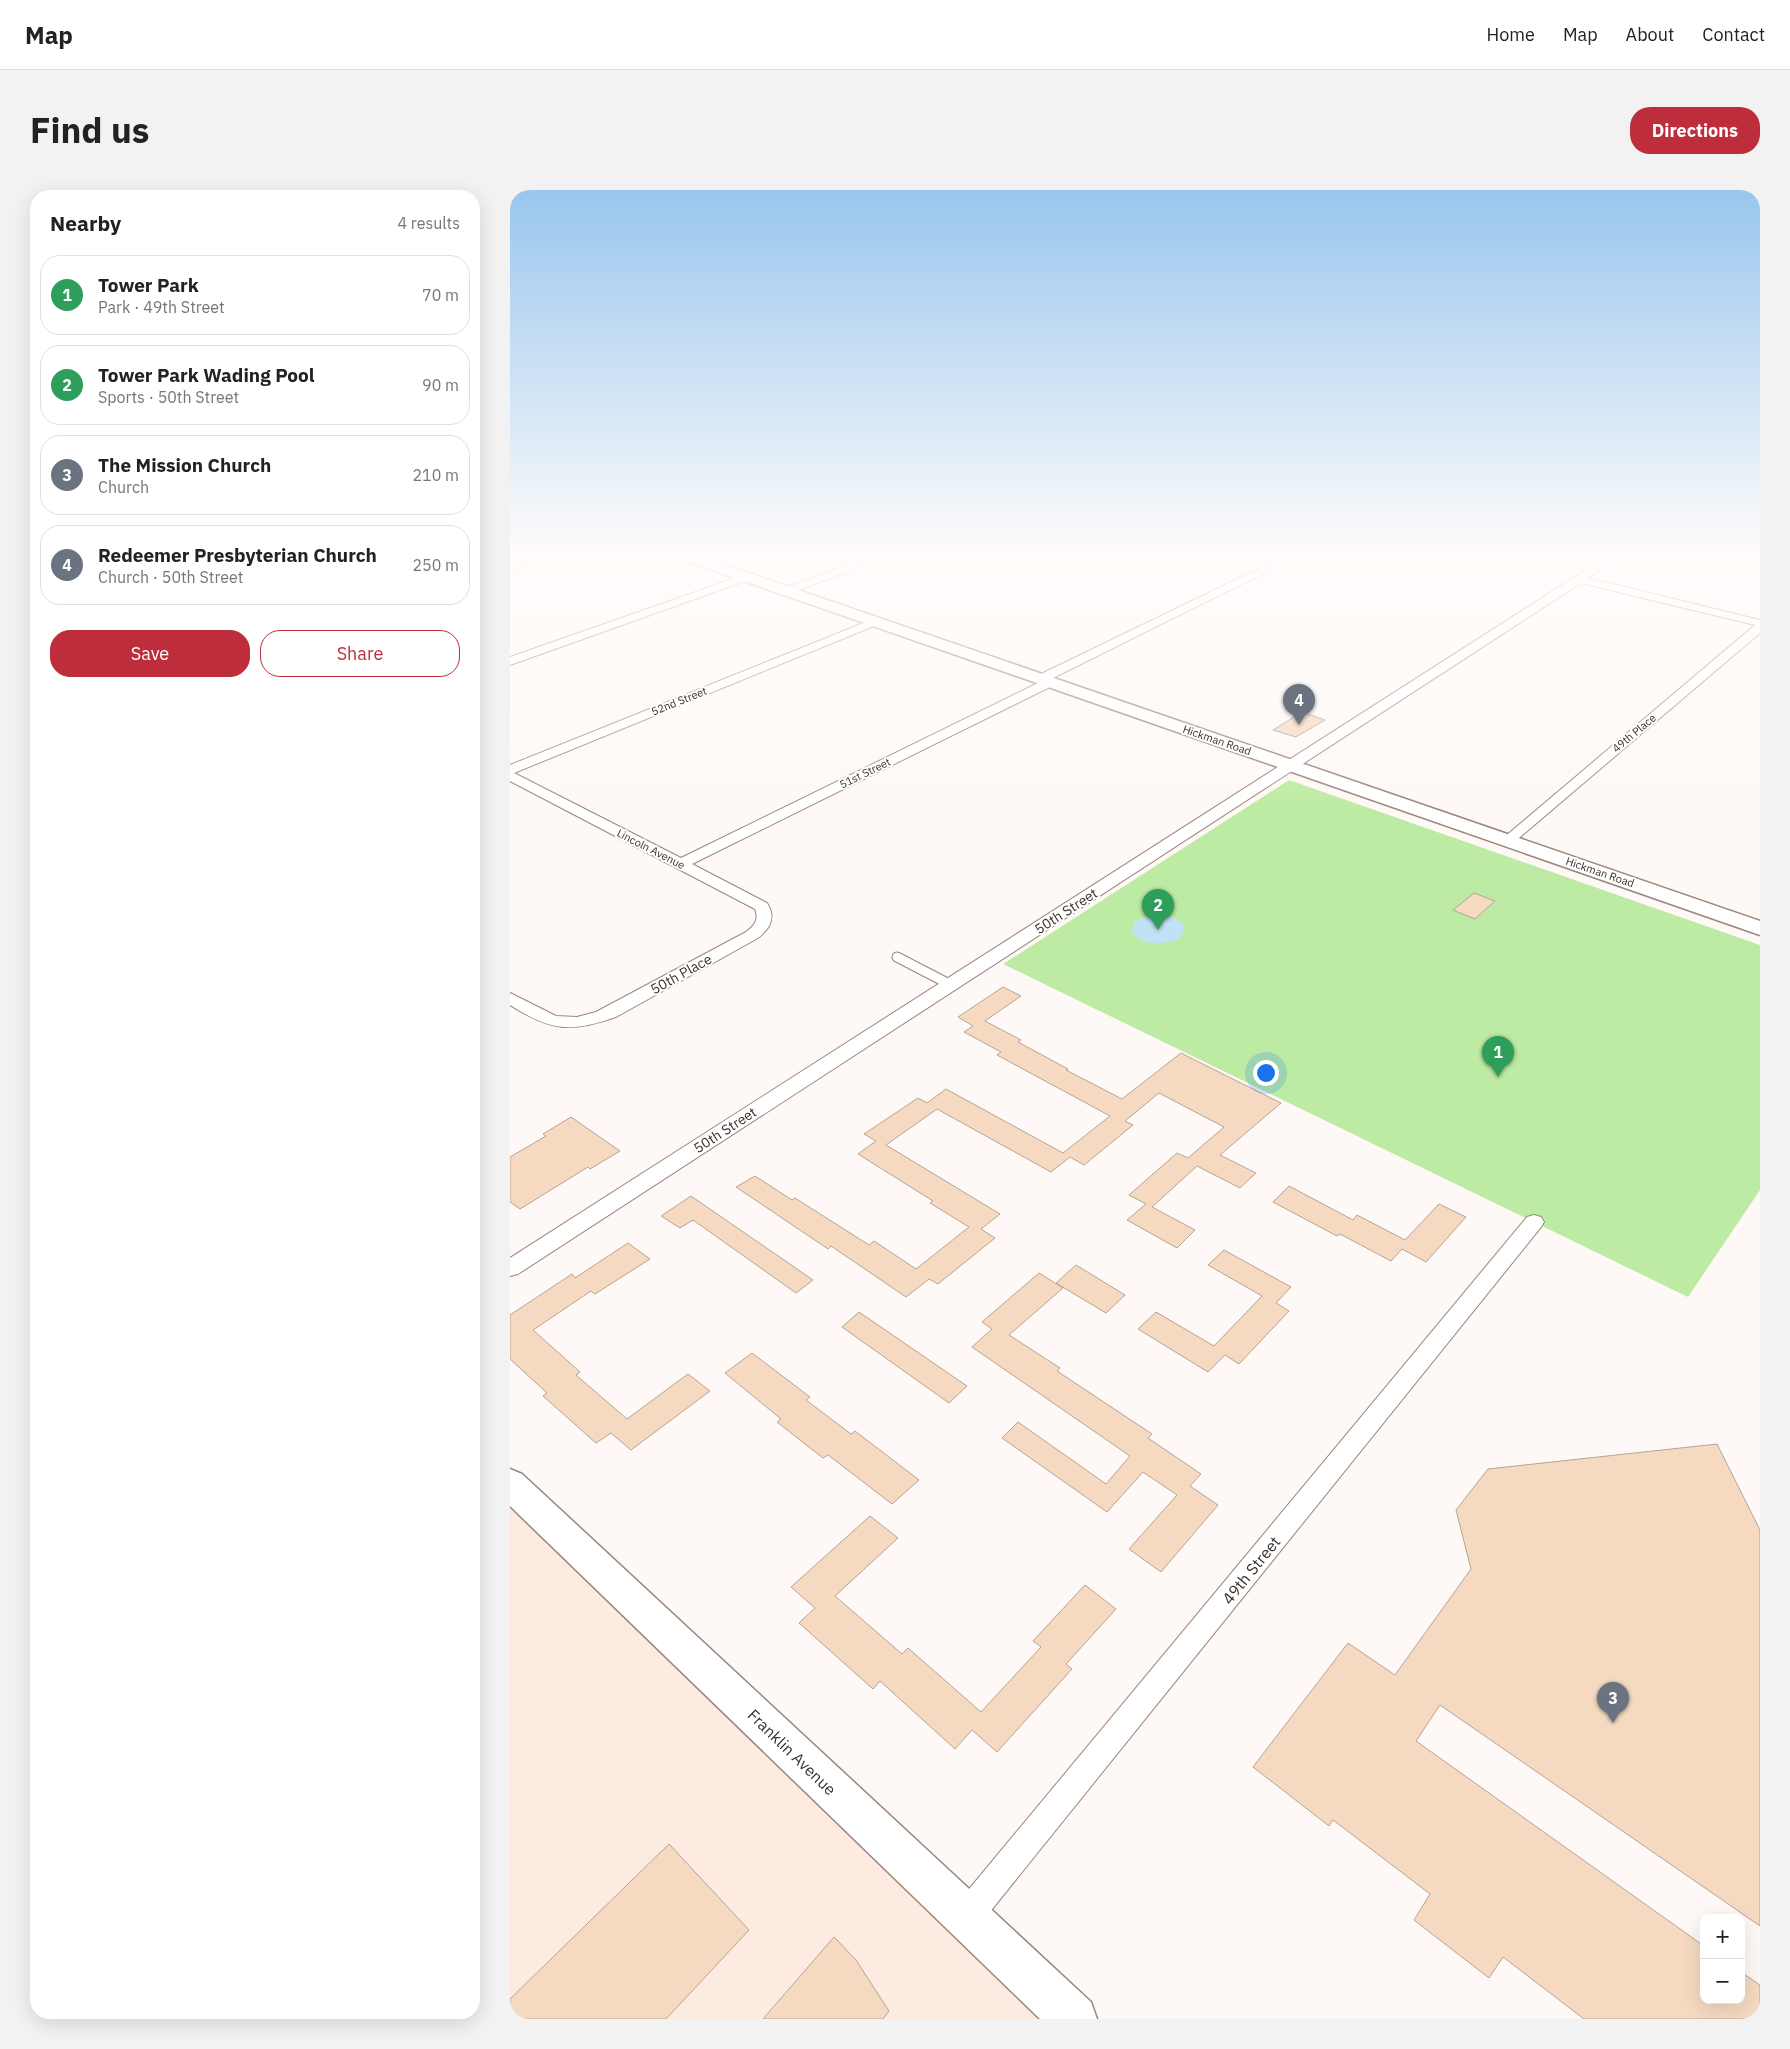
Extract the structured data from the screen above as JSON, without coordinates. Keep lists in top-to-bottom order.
{
  "streets": {
    "main road": ["Hickman Road", "Franklin Avenue"],
    "street": [
      "52nd Street",
      "49th Place",
      "51st Street",
      "Lincoln Avenue",
      "50th Street",
      "50th Place",
      "49th Street"
    ]
  },
  "crossings": [
    ["49th Place", "Hickman Road"],
    ["Hickman Road", "51st Street"],
    ["Hickman Road", "50th Street"],
    ["51st Street", "Lincoln Avenue"],
    ["Lincoln Avenue", "50th Place"],
    ["49th Street", "Franklin Avenue"]
  ],
  "page": {
    "header": "Map",
    "nav": [
      "Home",
      "Map",
      "About",
      "Contact"
    ],
    "title": "Find us",
    "buttons": [
      "Directions",
      ["Save", "Share"]
    ],
    "heading": ["Nearby", "4 results"],
    "list": [
      {
        "mark": "1",
        "name": "Tower Park",
        "note": "Park · 49th Street",
        "value": "70 m"
      },
      {
        "mark": "2",
        "name": "Tower Park Wading Pool",
        "note": "Sports · 50th Street",
        "value": "90 m"
      },
      {
        "mark": "3",
        "name": "The Mission Church",
        "note": "Church",
        "value": "210 m"
      },
      {
        "mark": "4",
        "name": "Redeemer Presbyterian Church",
        "note": "Church · 50th Street",
        "value": "250 m"
      }
    ],
    "pins": [
      "4",
      "2",
      "1",
      "3"
    ],
    "map_buttons": ["+", "−"]
  }
}
